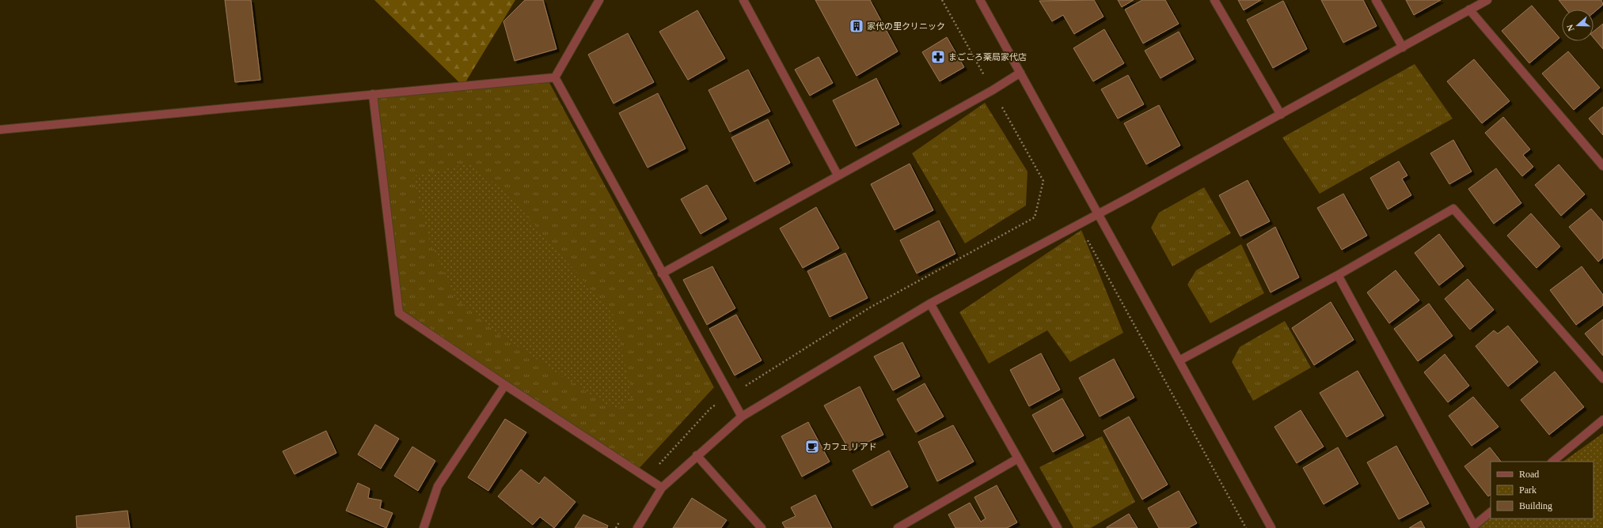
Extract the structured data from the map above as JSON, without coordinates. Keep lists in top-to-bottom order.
{
  "places": {
    "building": ["家代の里クリニック"],
    "pharmacy": ["まごころ薬局家代店"],
    "cafe": ["カフェ リアド"]
  },
  "legend": ["Road", "Park", "Building"],
  "north": "left"
}
